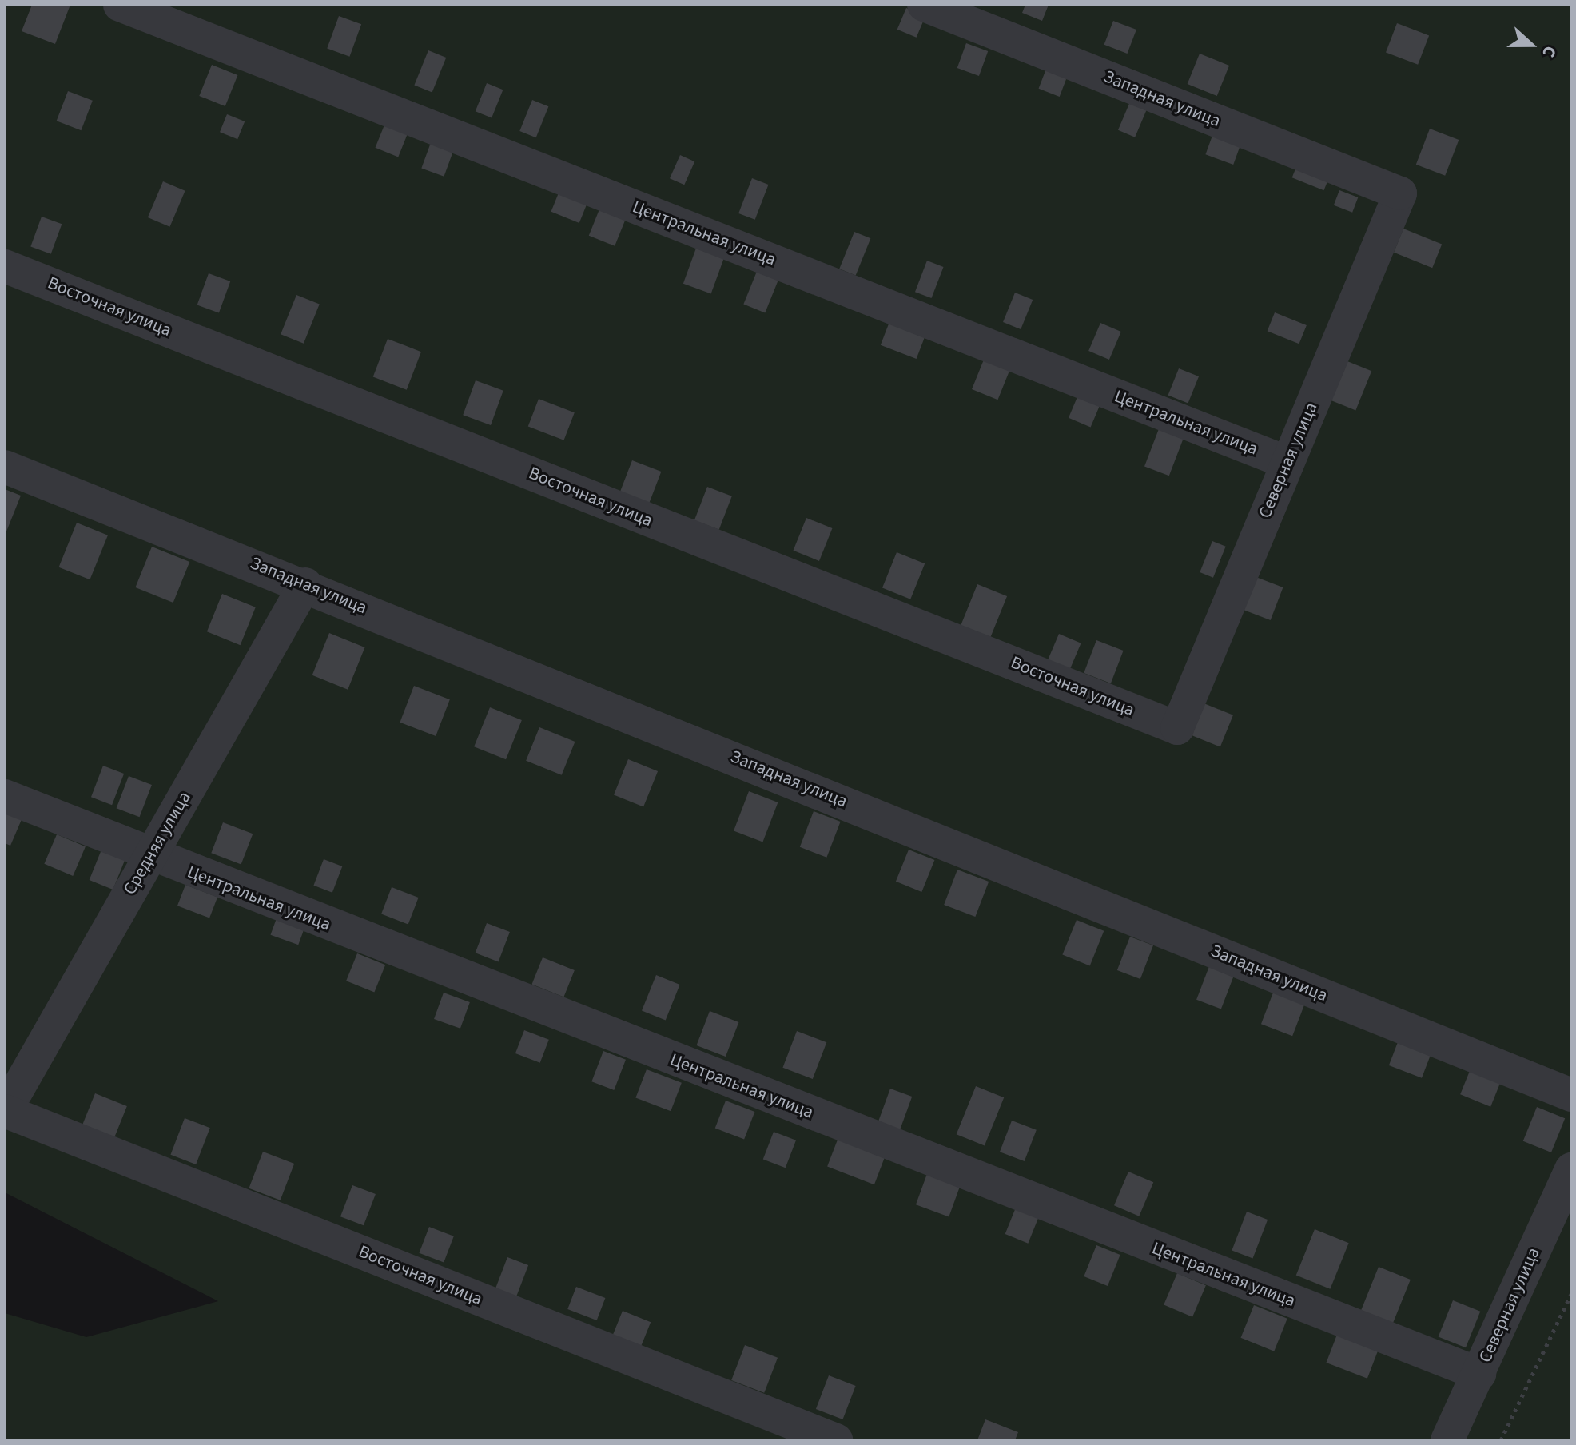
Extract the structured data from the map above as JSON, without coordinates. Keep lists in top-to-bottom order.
{
  "streets": {
    "street": [
      "Западная улица",
      "Центральная улица",
      "Восточная улица",
      "Северная улица",
      "Средняя улица"
    ]
  },
  "crossings": [
    ["Западная улица", "Северная улица"],
    ["Западная улица", "Средняя улица"],
    ["Центральная улица", "Северная улица"],
    ["Центральная улица", "Средняя улица"],
    ["Восточная улица", "Северная улица"]
  ],
  "north": "right"
}
